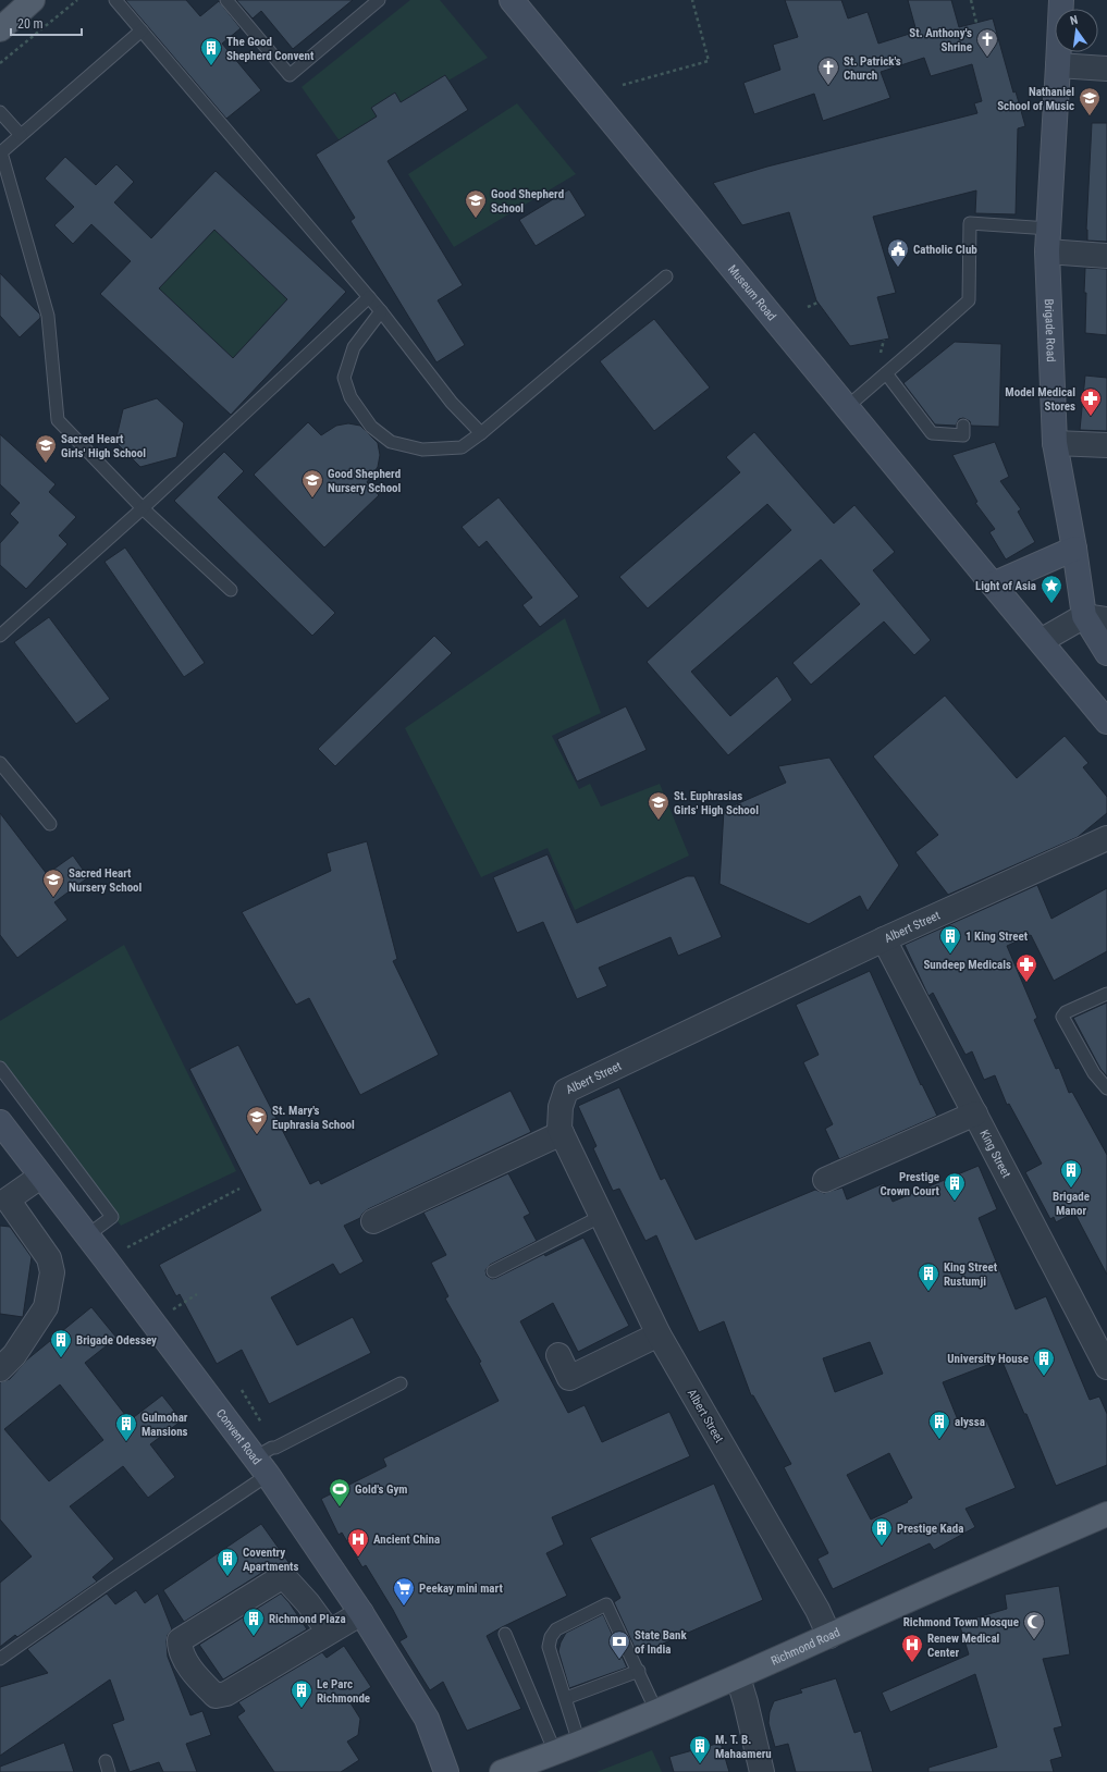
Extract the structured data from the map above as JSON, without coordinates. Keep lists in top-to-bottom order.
{
  "streets": {
    "main road": [
      "Museum Road",
      "Brigade Road",
      "Convent Road",
      "Richmond Road"
    ],
    "street": ["Albert Street", "King Street"]
  },
  "crossings": [
    ["Albert Street", "King Street"],
    ["Albert Street", "Richmond Road"]
  ],
  "places": {
    "church": ["St. Anthony's Shrine", "St. Patrick's Church"],
    "building": [
      "The Good Shepherd Convent",
      "1 King Street",
      "Brigade Manor",
      "Prestige Crown Court",
      "King Street Rustumji",
      "Brigade Odessey",
      "University House",
      "alyssa",
      "Gulmohar Mansions",
      "Prestige Kada",
      "Coventry Apartments",
      "Richmond Plaza",
      "Le Parc Richmonde",
      "M. T. B. Mahaameru"
    ],
    "school or university": [
      "Nathaniel School of Music",
      "Good Shepherd School",
      "Sacred Heart Girls' High School",
      "Good Shepherd Nursery School",
      "St. Euphrasias Girls' High School",
      "Sacred Heart Nursery School",
      "St. Mary's Euphrasia School"
    ],
    "public building": ["Catholic Club"],
    "pharmacy": ["Model Medical Stores", "Sundeep Medicals"],
    "place": ["Light of Asia"],
    "sports": ["Gold's Gym"],
    "hospital": ["Ancient China", "Renew Medical Center"],
    "supermarket": ["Peekay mini mart"],
    "mosque": ["Richmond Town Mosque"],
    "bank": ["State Bank of India"]
  },
  "scale_bar": "20 m",
  "north": "top"
}
